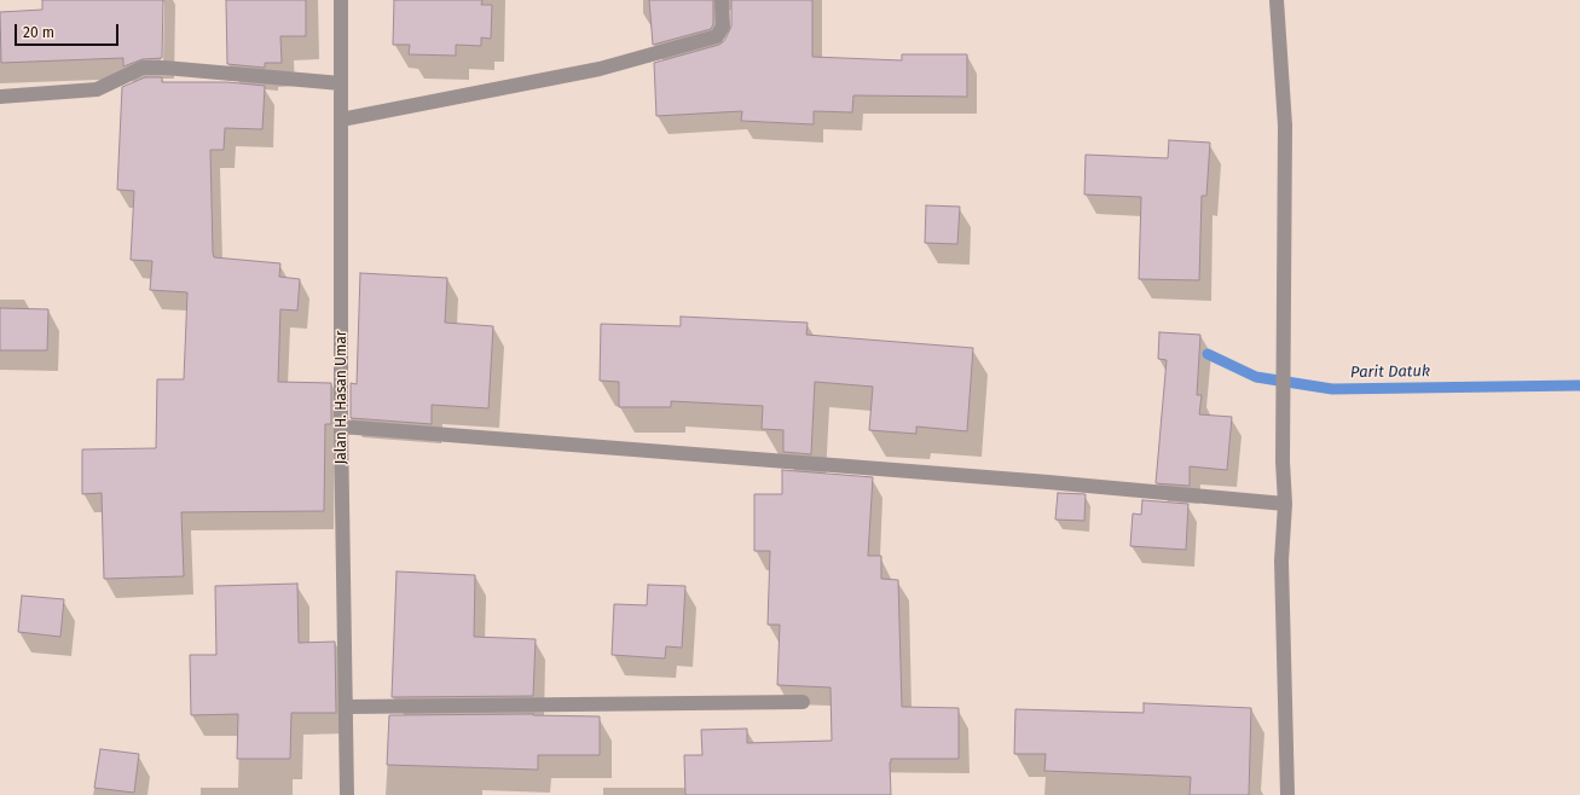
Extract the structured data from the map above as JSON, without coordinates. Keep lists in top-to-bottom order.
{
  "streets": {
    "street": ["Jalan H. Hasan Umar"]
  },
  "water": ["Parit Datuk"],
  "scale_bar": "20 m"
}
